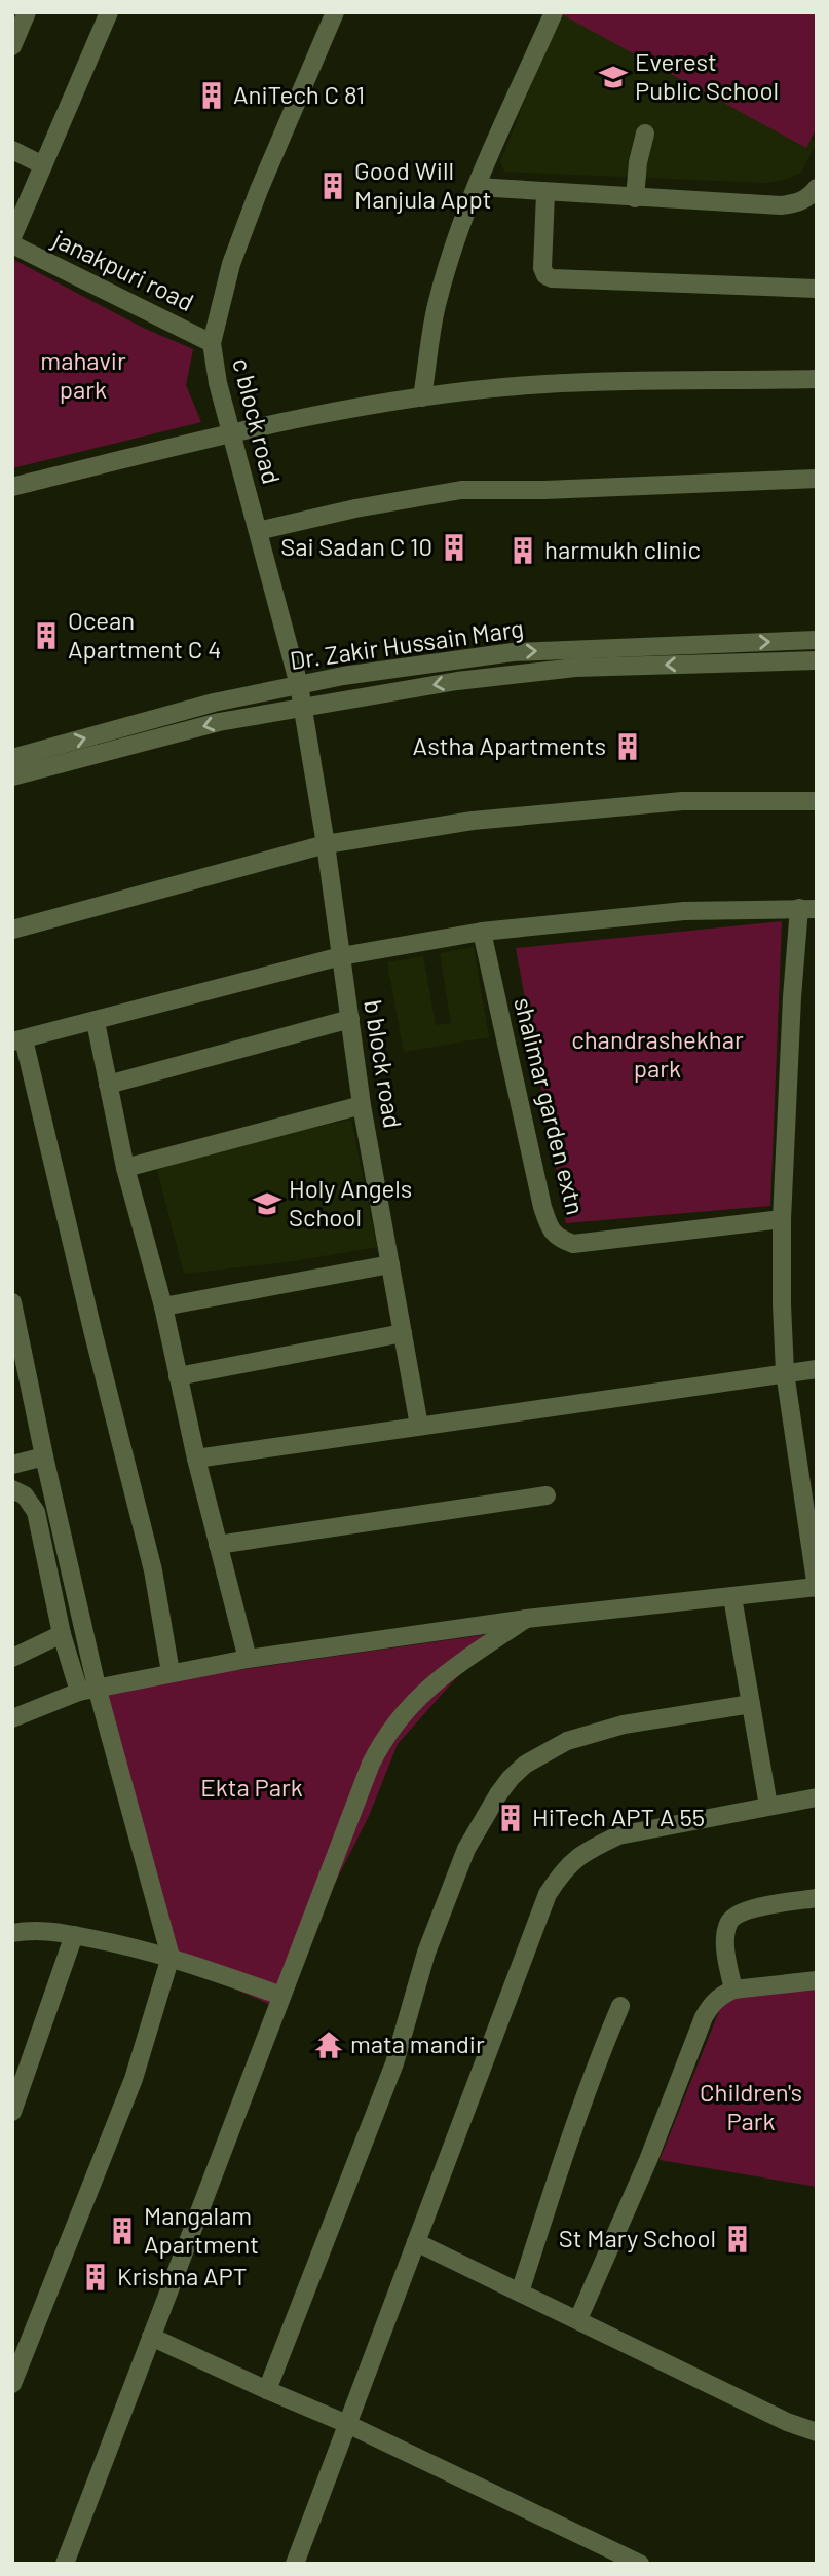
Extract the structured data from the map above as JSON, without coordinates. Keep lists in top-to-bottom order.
{
  "streets": {
    "street": [
      "janakpuri road",
      "c block road",
      "Dr. Zakir Hussain Marg",
      "b block road",
      "shalimar garden extn"
    ]
  },
  "crossings": [
    ["janakpuri road", "c block road"],
    ["c block road", "Dr. Zakir Hussain Marg"],
    ["c block road", "b block road"],
    ["Dr. Zakir Hussain Marg", "b block road"]
  ],
  "parks": [
    "mahavir park",
    "chandrashekhar park",
    "Ekta Park",
    "Children's Park"
  ],
  "places": {
    "school or university": ["Everest Public School", "Holy Angels School"],
    "building": [
      "AniTech C 81",
      "Good Will Manjula Appt",
      "Sai Sadan C 10",
      "harmukh clinic",
      "Ocean Apartment C 4",
      "Astha Apartments",
      "HiTech APT A 55",
      "Mangalam Apartment",
      "St Mary School",
      "Krishna APT"
    ],
    "temple": ["mata mandir"]
  }
}
